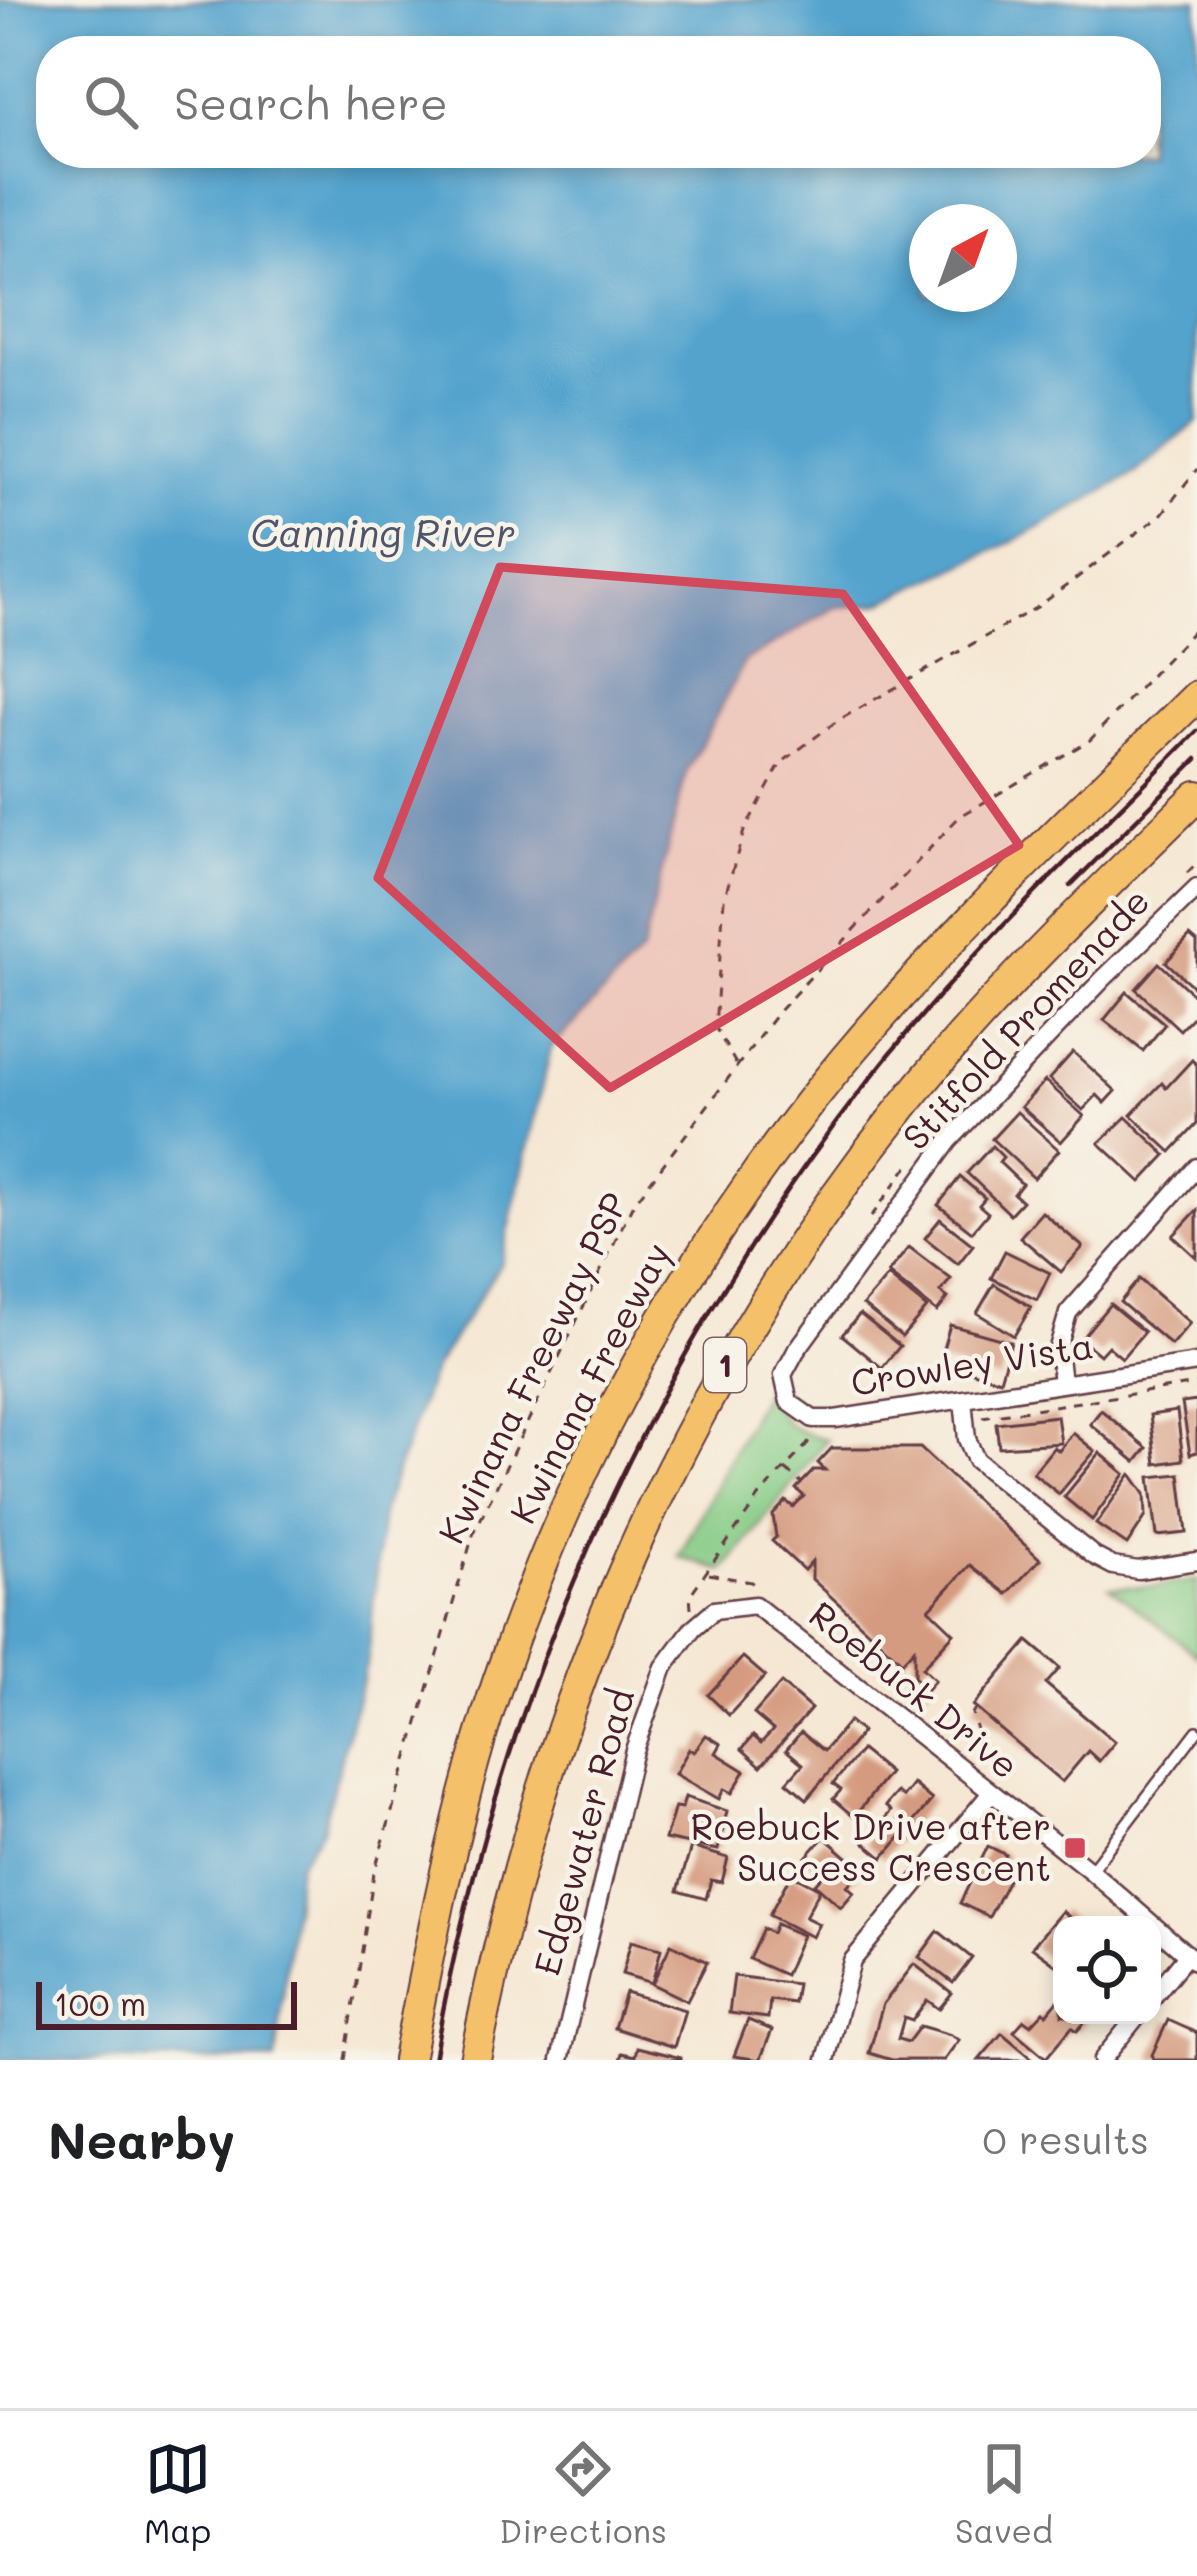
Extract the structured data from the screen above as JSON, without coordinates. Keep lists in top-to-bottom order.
{
  "streets": {
    "highway": ["1", "Kwinana Freeway"],
    "street": [
      "Stitfold Promenade",
      "Crowley Vista",
      "Roebuck Drive",
      "Edgewater Road"
    ],
    "path": ["Kwinana Freeway PSP"]
  },
  "crossings": [
    ["Stitfold Promenade", "Crowley Vista"],
    ["Roebuck Drive", "Edgewater Road"]
  ],
  "water": ["Canning River"],
  "places": {
    "transit": ["Roebuck Drive after Success Crescent"]
  },
  "scale_bar": "100 m",
  "north": "top right",
  "page": {
    "search": "Search here",
    "scale": "100 m",
    "heading": ["Nearby", "0 results"],
    "nav": ["Map", "Directions", "Saved"]
  }
}
